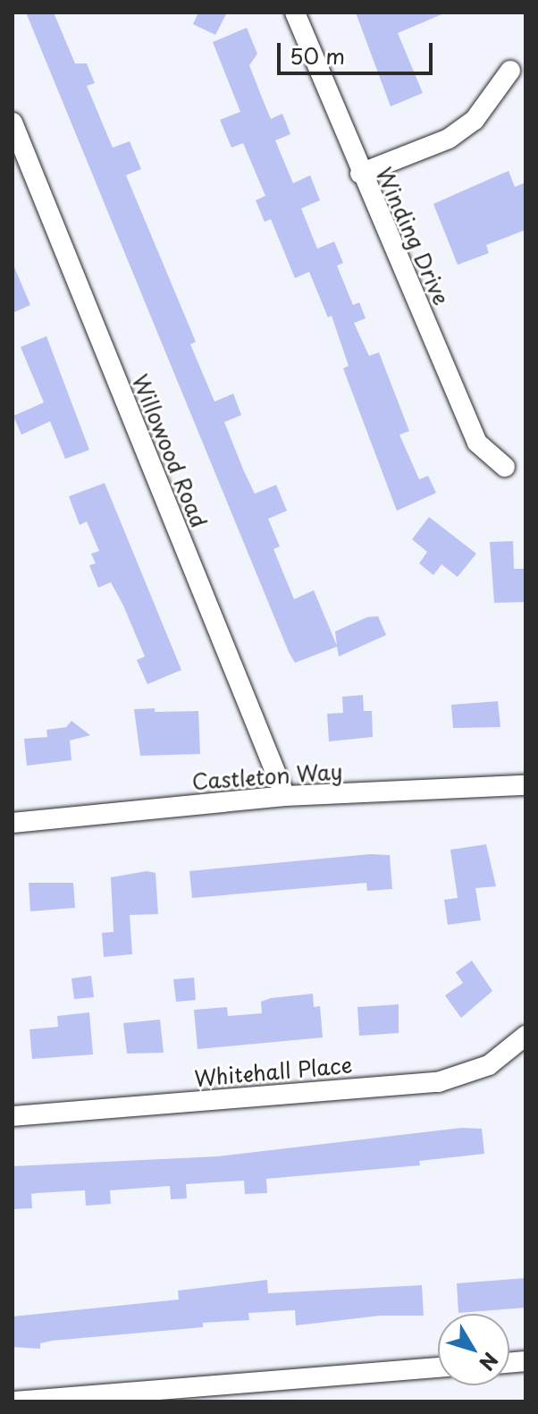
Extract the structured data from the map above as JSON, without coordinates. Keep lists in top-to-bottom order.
{
  "streets": {
    "street": [
      "Winding Drive",
      "Willowood Road",
      "Castleton Way",
      "Whitehall Place"
    ]
  },
  "crossings": [
    ["Willowood Road", "Castleton Way"]
  ],
  "scale_bar": "50 m",
  "north": "bottom right"
}
